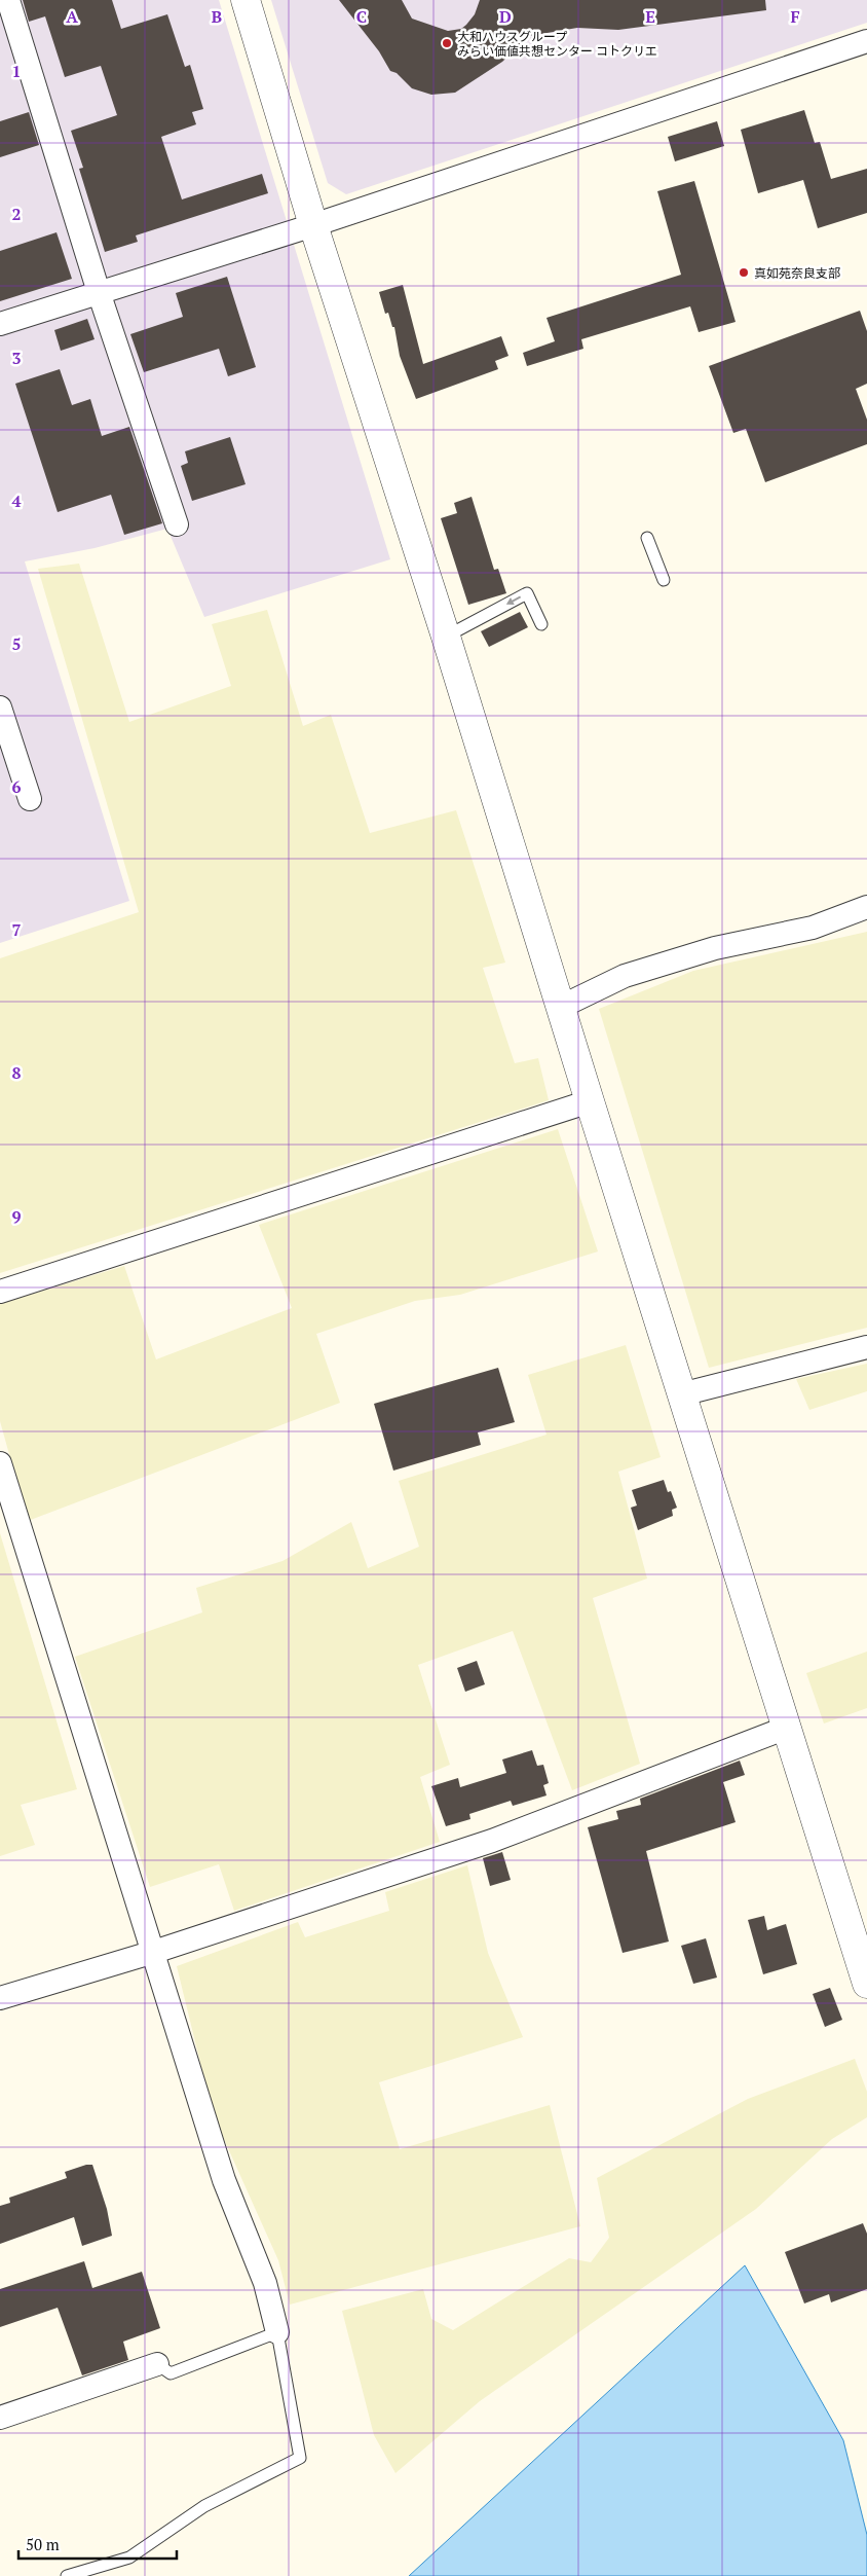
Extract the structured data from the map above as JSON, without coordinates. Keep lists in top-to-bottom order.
{
  "places": ["大和ハウスグループ みらい価値共想センター コトクリエ", "真如苑奈良支部"],
  "scale_bar": "50 m",
  "grid": {
    "columns": [
      "A",
      "B",
      "C",
      "D",
      "E",
      "F"
    ],
    "rows": [
      "1",
      "2",
      "3",
      "4",
      "5",
      "6",
      "7",
      "8",
      "9"
    ]
  }
}
